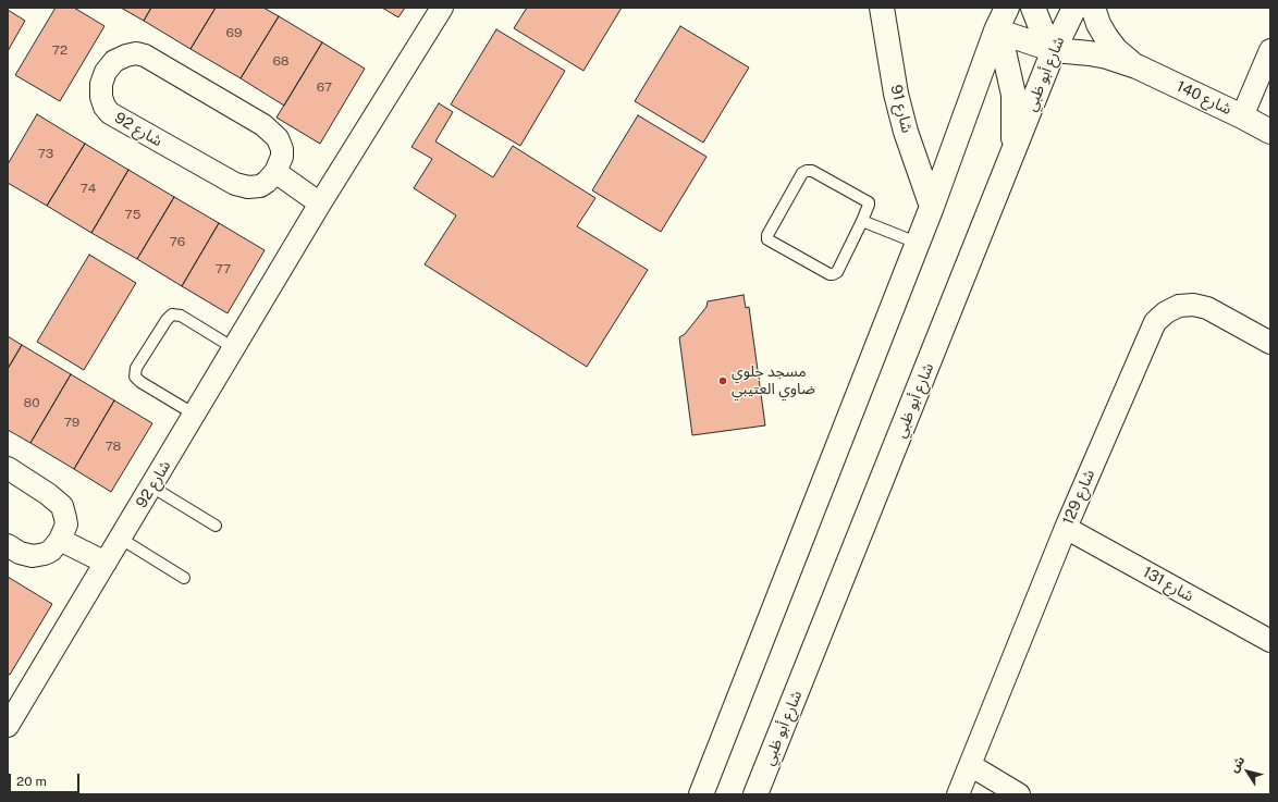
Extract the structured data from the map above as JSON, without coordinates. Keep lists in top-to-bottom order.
{
  "streets": {
    "street": [
      "شارع أبو ظبي",
      "شارع 140",
      "شارع 91",
      "شارع 92",
      "شارع 129",
      "شارع 131"
    ]
  },
  "crossings": [
    ["شارع أبو ظبي", "شارع 140"],
    ["شارع 129", "شارع 131"]
  ],
  "places": ["مسجد جلوي ضاوي العتيبي"],
  "house_numbers": [
    "69",
    "72",
    "68",
    "67",
    "73",
    "74",
    "75",
    "76",
    "77",
    "80",
    "79",
    "78"
  ],
  "scale_bar": "20 m",
  "north": "top left"
}
